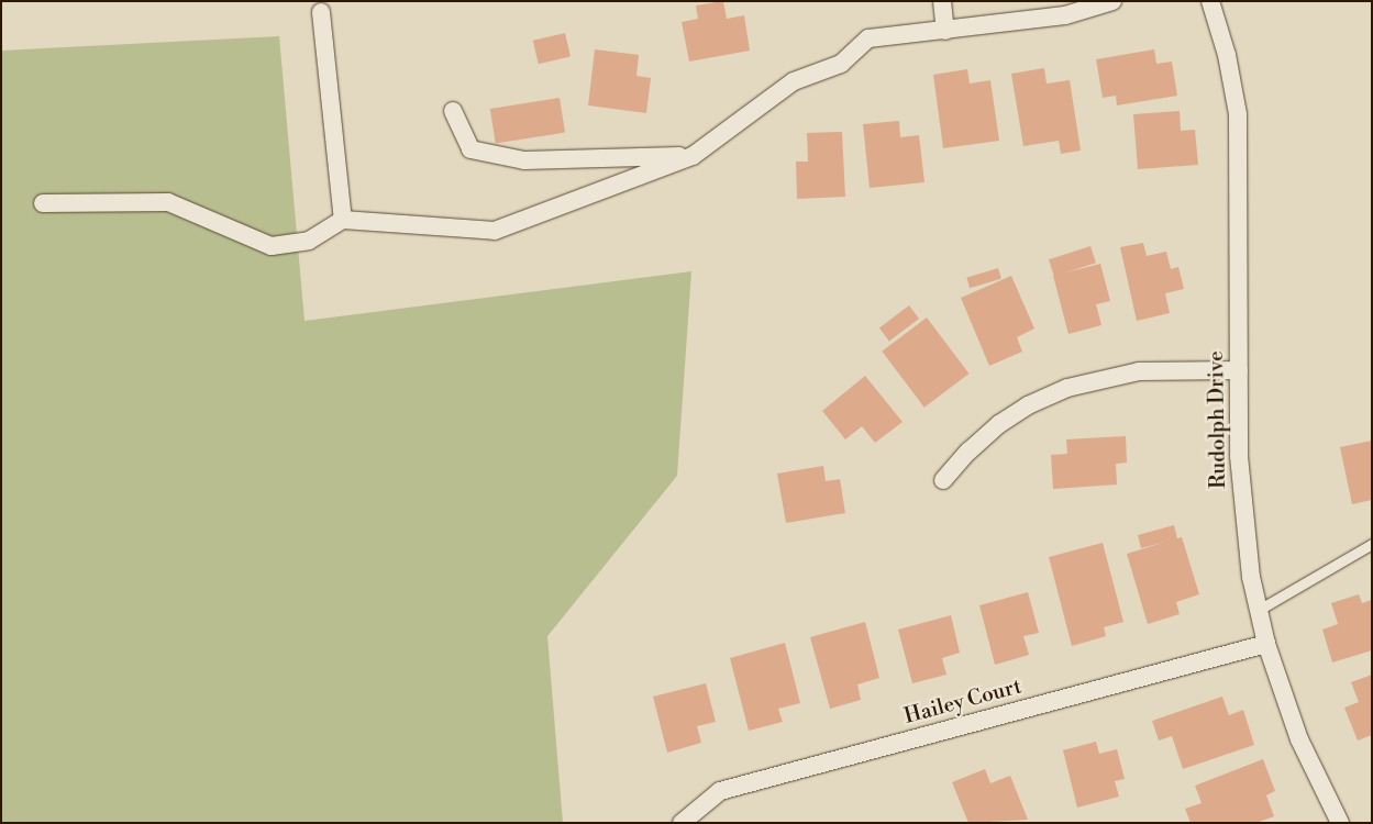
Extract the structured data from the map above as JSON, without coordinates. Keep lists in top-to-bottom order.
{
  "streets": {
    "street": ["Rudolph Drive", "Hailey Court"]
  },
  "crossings": [
    ["Rudolph Drive", "Hailey Court"]
  ]
}
